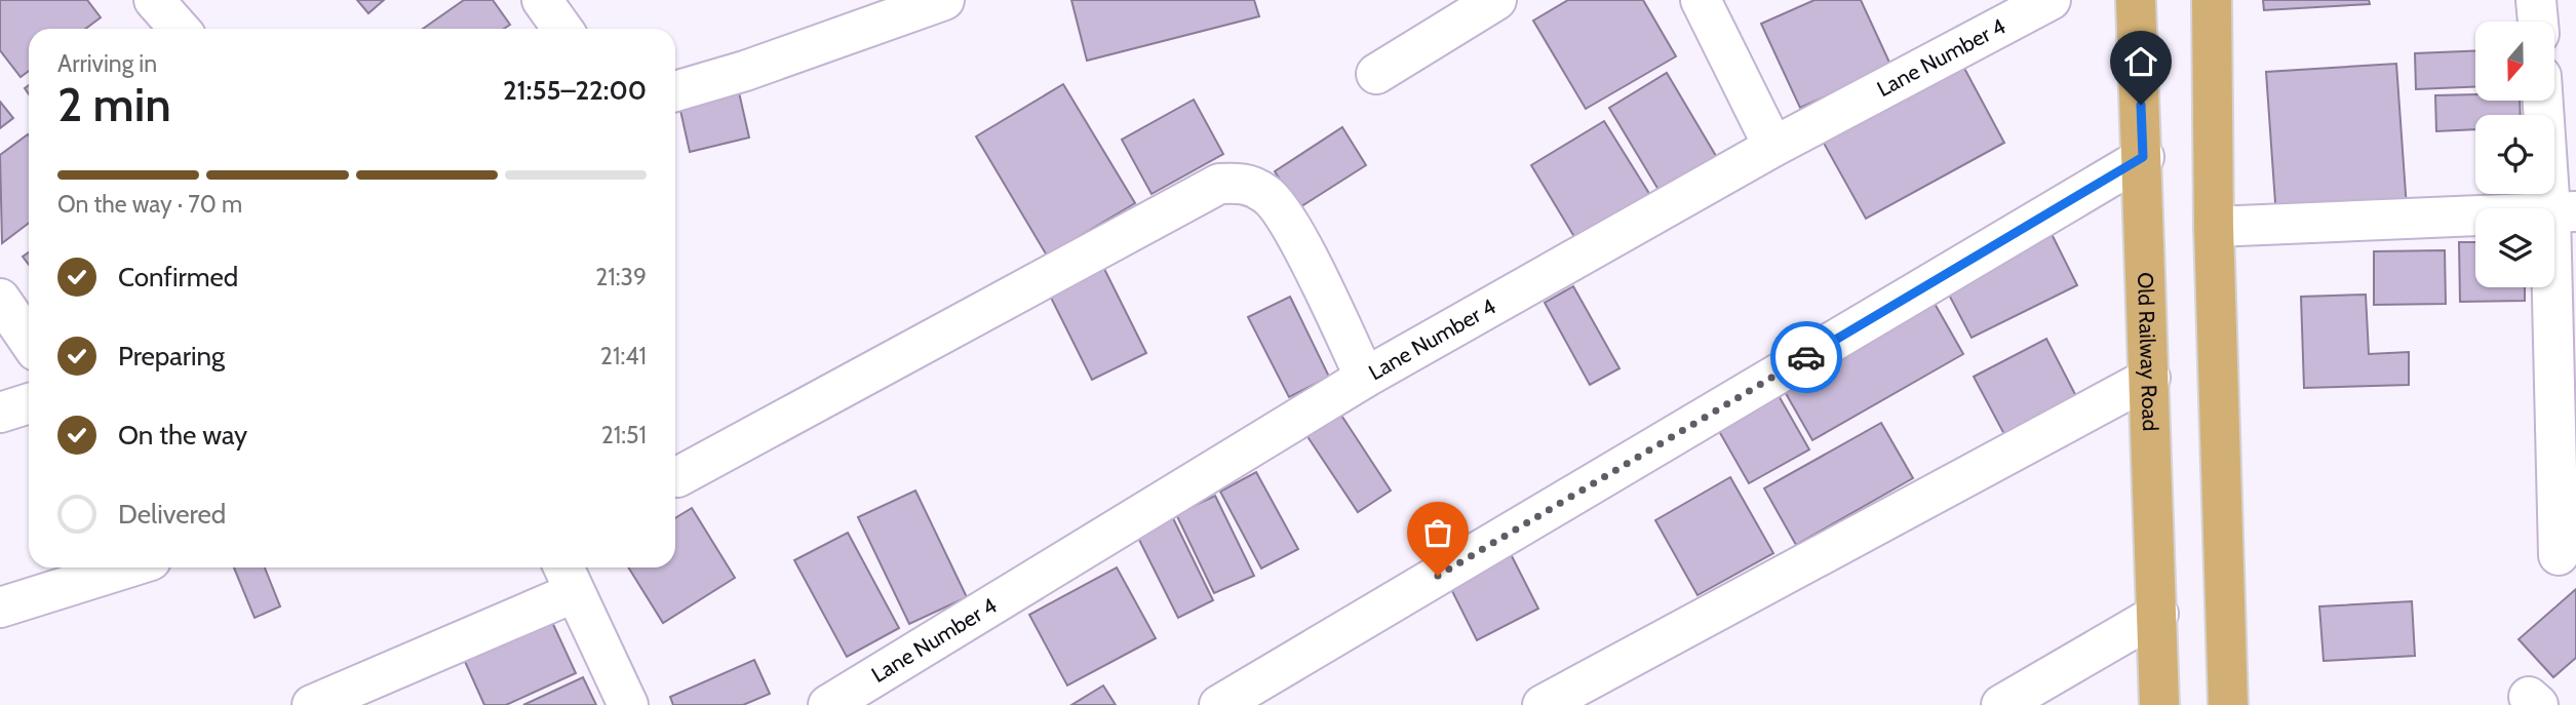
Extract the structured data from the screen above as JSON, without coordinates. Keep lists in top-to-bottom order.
{
  "streets": {
    "main road": ["Old Railway Road"],
    "street": ["Lane Number 4"]
  },
  "north": "bottom",
  "page": {
    "heading": ["2 min", "Arriving in", "21:55–22:00"],
    "bar": "On the way · 70 m",
    "list": [
      ["Confirmed", "21:39"],
      ["Preparing", "21:41"],
      ["On the way", "21:51"],
      "Delivered"
    ]
  }
}
